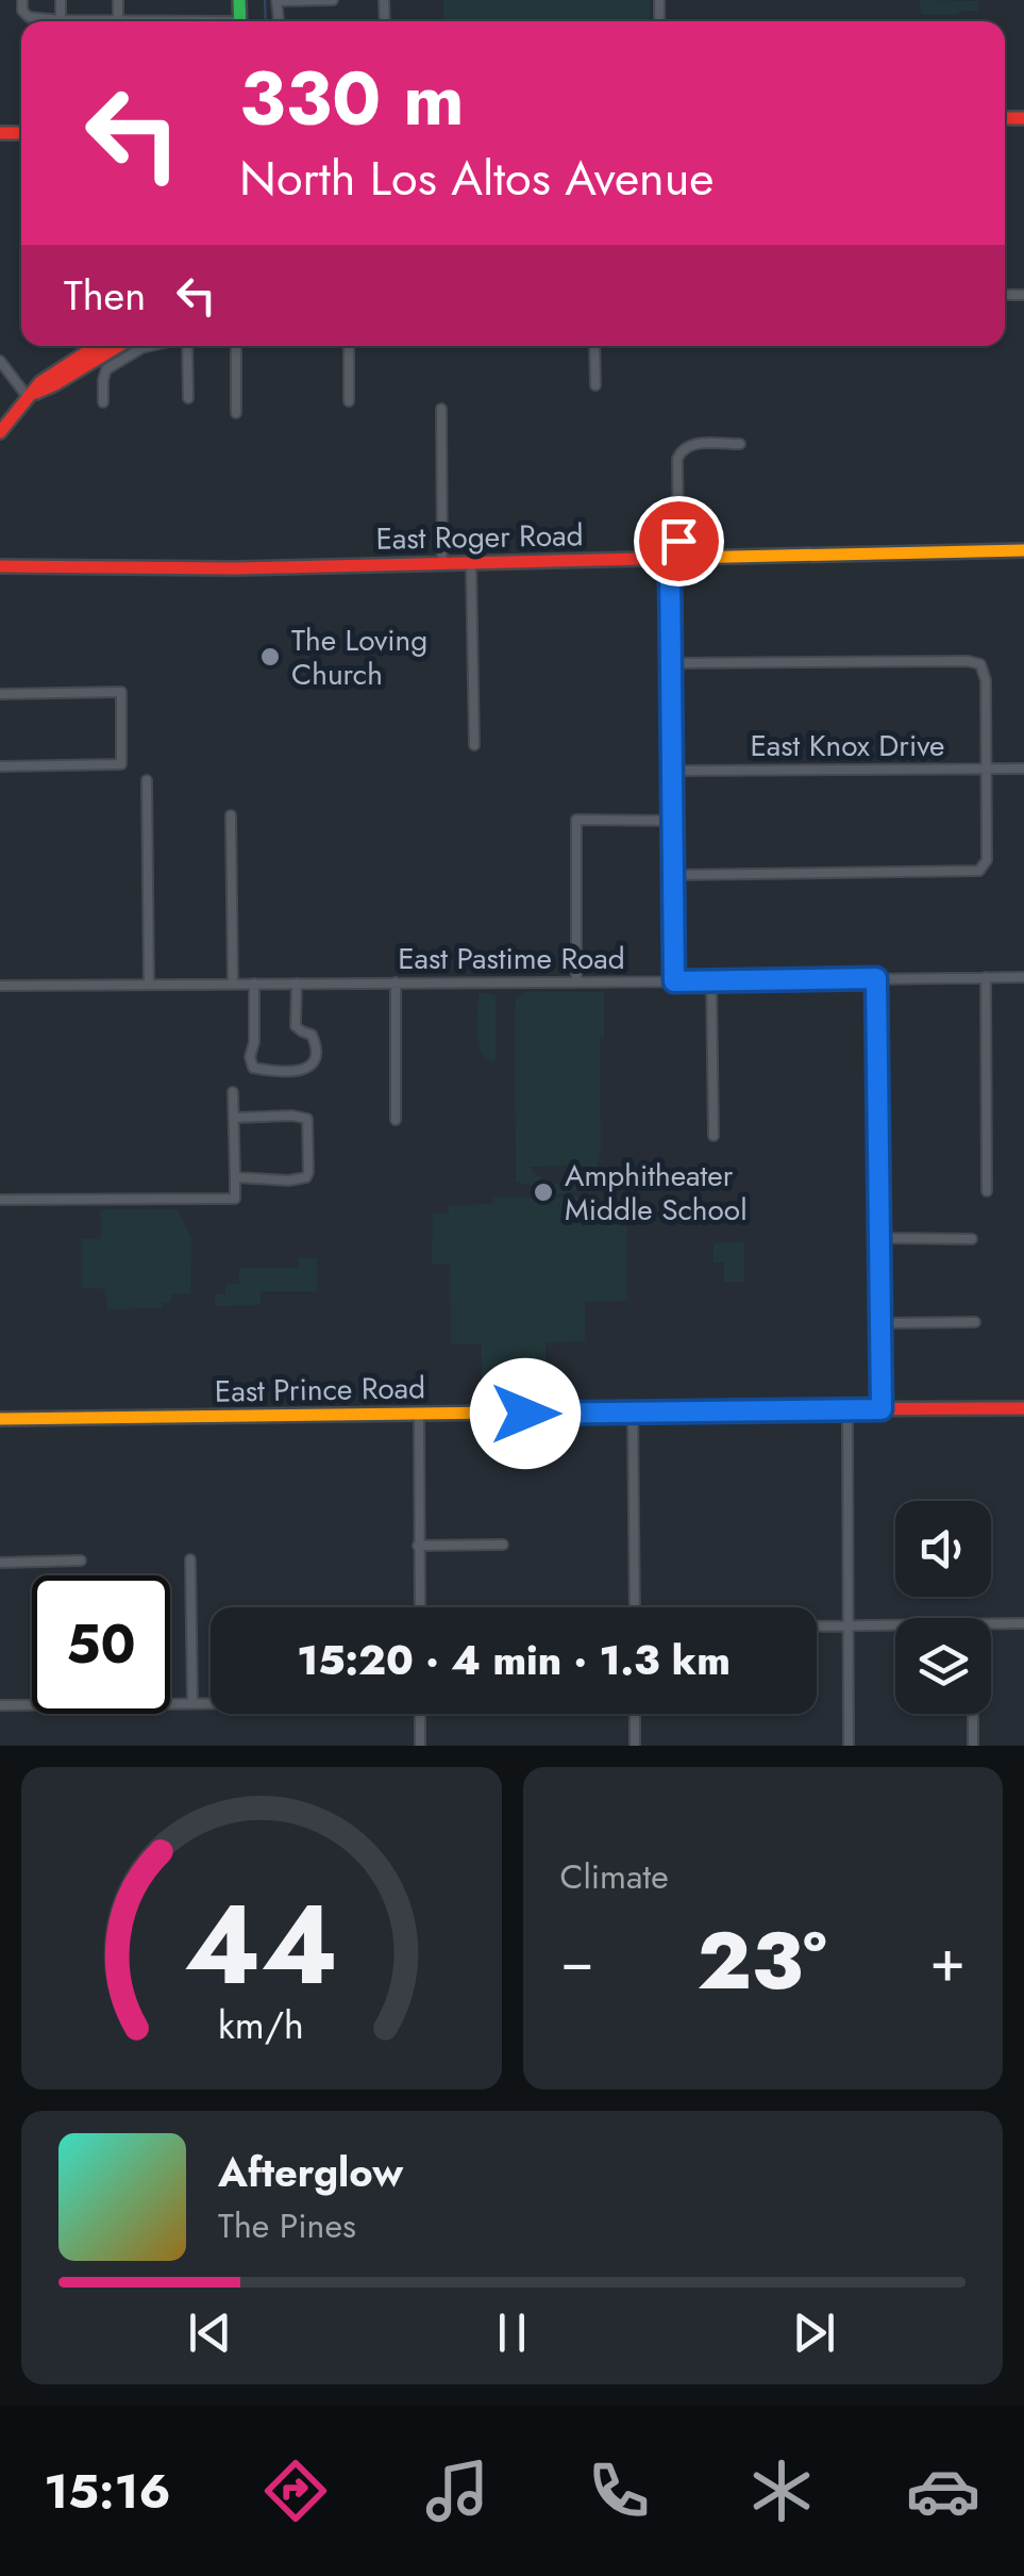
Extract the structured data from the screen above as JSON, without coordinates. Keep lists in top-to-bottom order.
{
  "streets": {
    "main road": ["East Roger Road", "East Prince Road"],
    "street": ["East Knox Drive", "East Pastime Road"]
  },
  "places": ["The Loving Church", "Amphitheater Middle School"],
  "page": {
    "turn": ["330 m", "North Los Altos Avenue"],
    "then": "Then",
    "limit": "50",
    "trip": "15:20 · 4 min · 1.3 km",
    "tile": "Climate",
    "heat": ["−", "23°", "+"],
    "song": ["Afterglow", "The Pines"],
    "tabs": "15:16",
    "gauge": ["44", "km/h"]
  }
}
